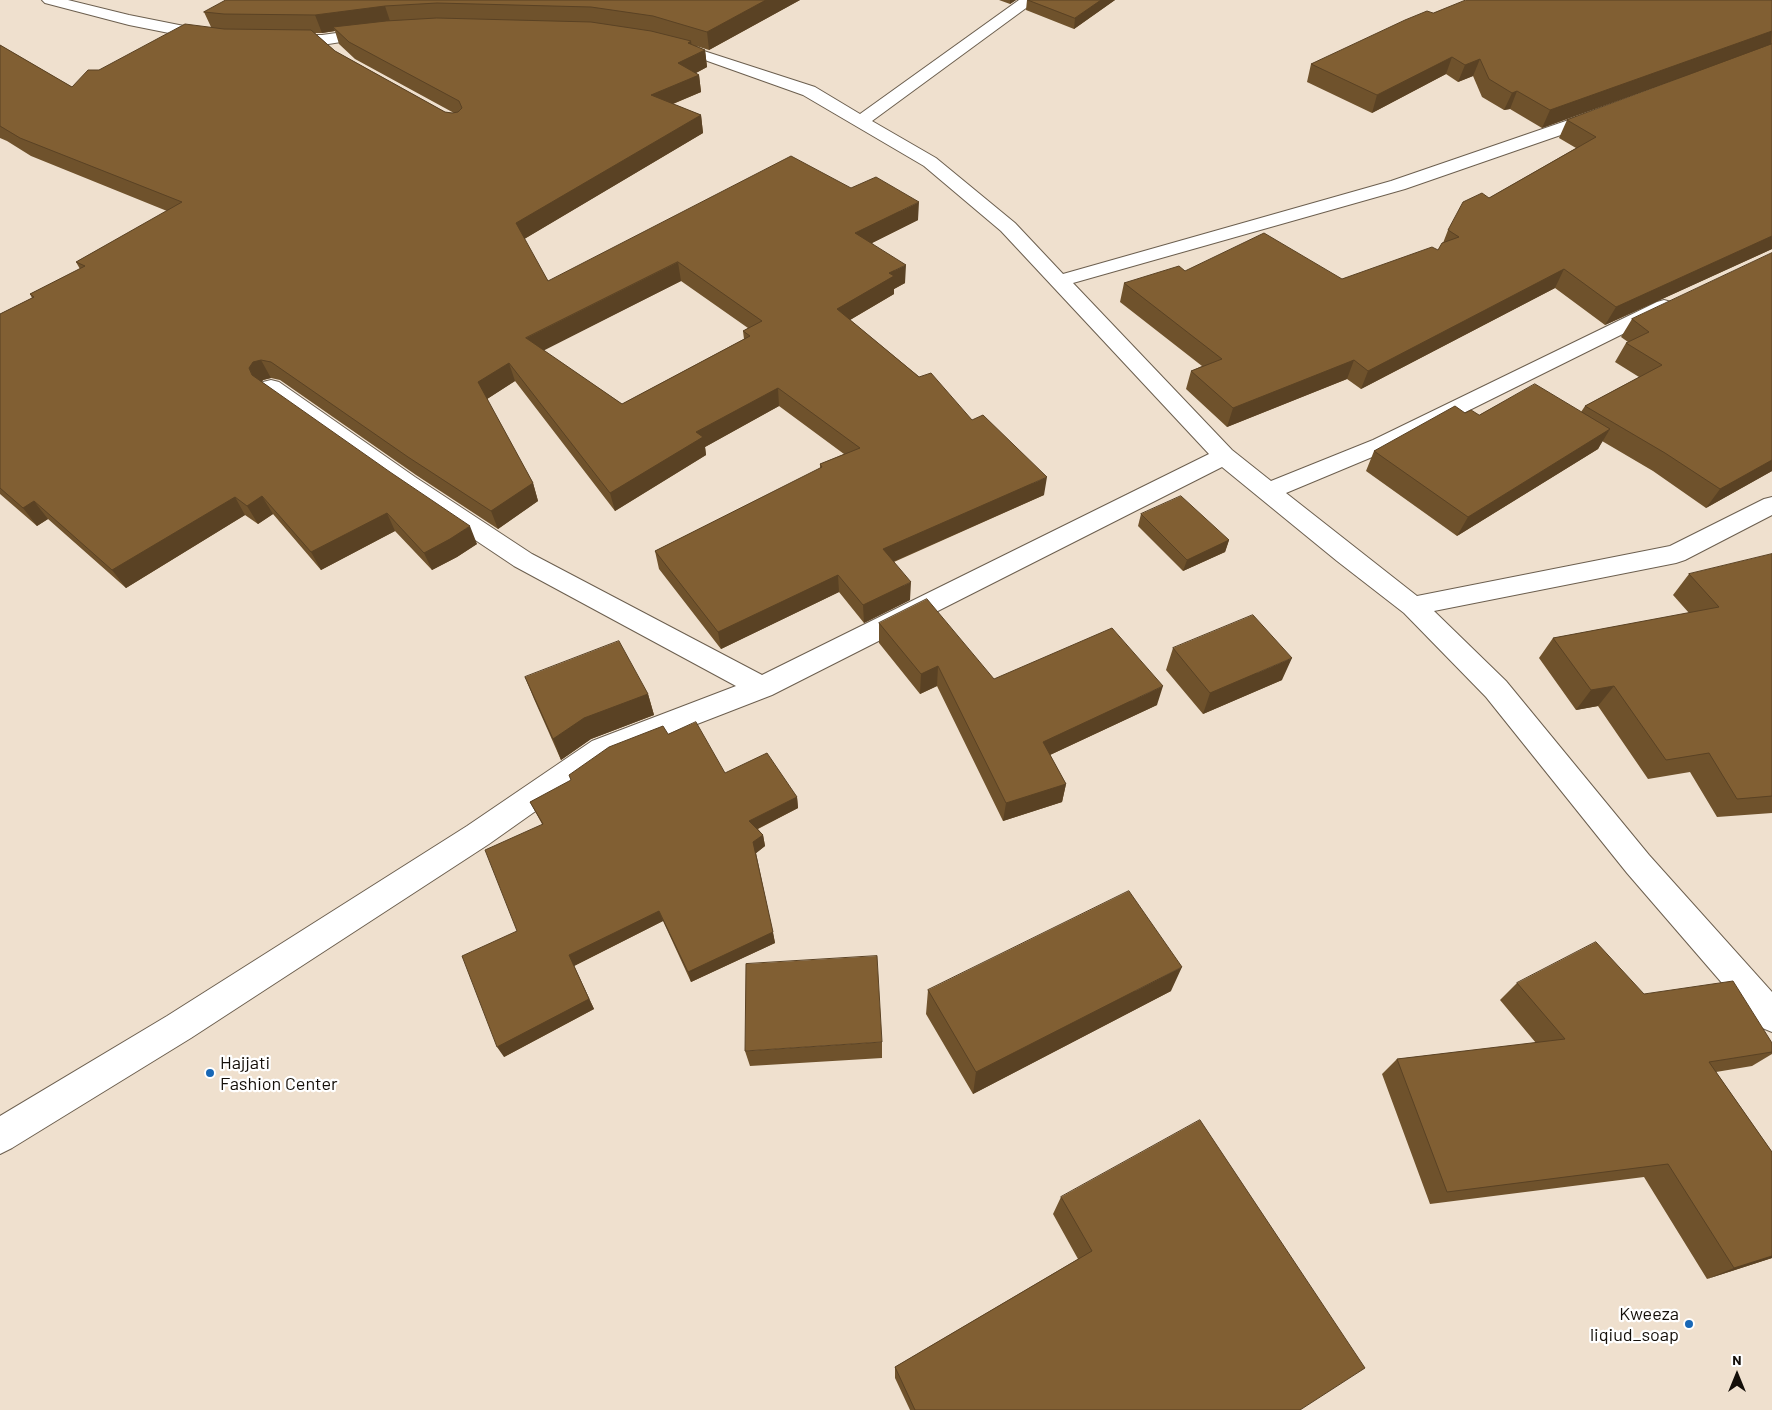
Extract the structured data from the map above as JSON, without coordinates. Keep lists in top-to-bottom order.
{
  "places": ["Hajjati Fashion Center", "Kweeza liqiud_soap"],
  "north": "top"
}
